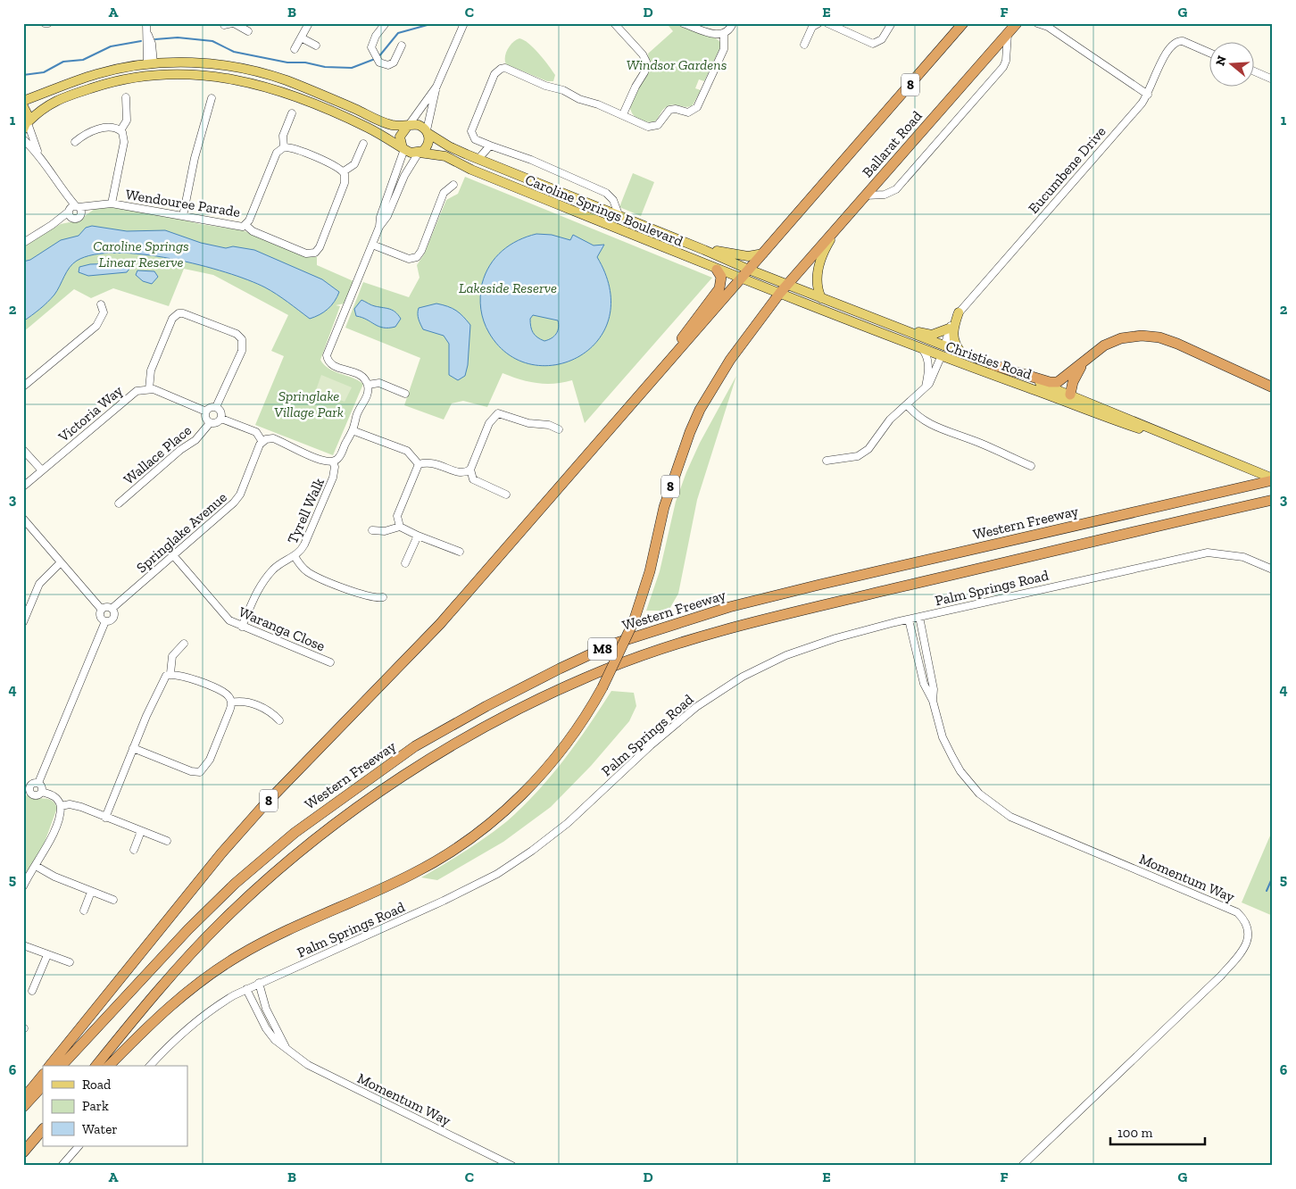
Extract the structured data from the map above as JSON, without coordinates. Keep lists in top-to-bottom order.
{
  "streets": {
    "highway": [
      "8",
      "Ballarat Road",
      "Western Freeway",
      "M8"
    ],
    "main road": ["Caroline Springs Boulevard", "Christies Road"],
    "street": [
      "Eucumbene Drive",
      "Wendouree Parade",
      "Victoria Way",
      "Wallace Place",
      "Tyrell Walk",
      "Springlake Avenue",
      "Palm Springs Road",
      "Waranga Close",
      "Momentum Way"
    ]
  },
  "crossings": [
    ["8", "Ballarat Road"],
    ["8", "Caroline Springs Boulevard"],
    ["8", "Christies Road"],
    ["Ballarat Road", "Caroline Springs Boulevard"],
    ["Ballarat Road", "Christies Road"],
    ["Eucumbene Drive", "Christies Road"],
    ["Caroline Springs Boulevard", "Christies Road"],
    ["Christies Road", "Western Freeway"],
    ["Tyrell Walk", "Waranga Close"],
    ["Springlake Avenue", "Waranga Close"],
    ["Palm Springs Road", "Momentum Way"]
  ],
  "parks": [
    "Windsor Gardens",
    "Caroline Springs Linear Reserve",
    "Lakeside Reserve",
    "Springlake Village Park"
  ],
  "legend": ["Road", "Park", "Water"],
  "scale_bar": "100 m",
  "north": "left",
  "grid": {
    "columns": [
      "A",
      "B",
      "C",
      "D",
      "E",
      "F",
      "G"
    ],
    "rows": [
      "1",
      "2",
      "3",
      "4",
      "5",
      "6"
    ]
  }
}
